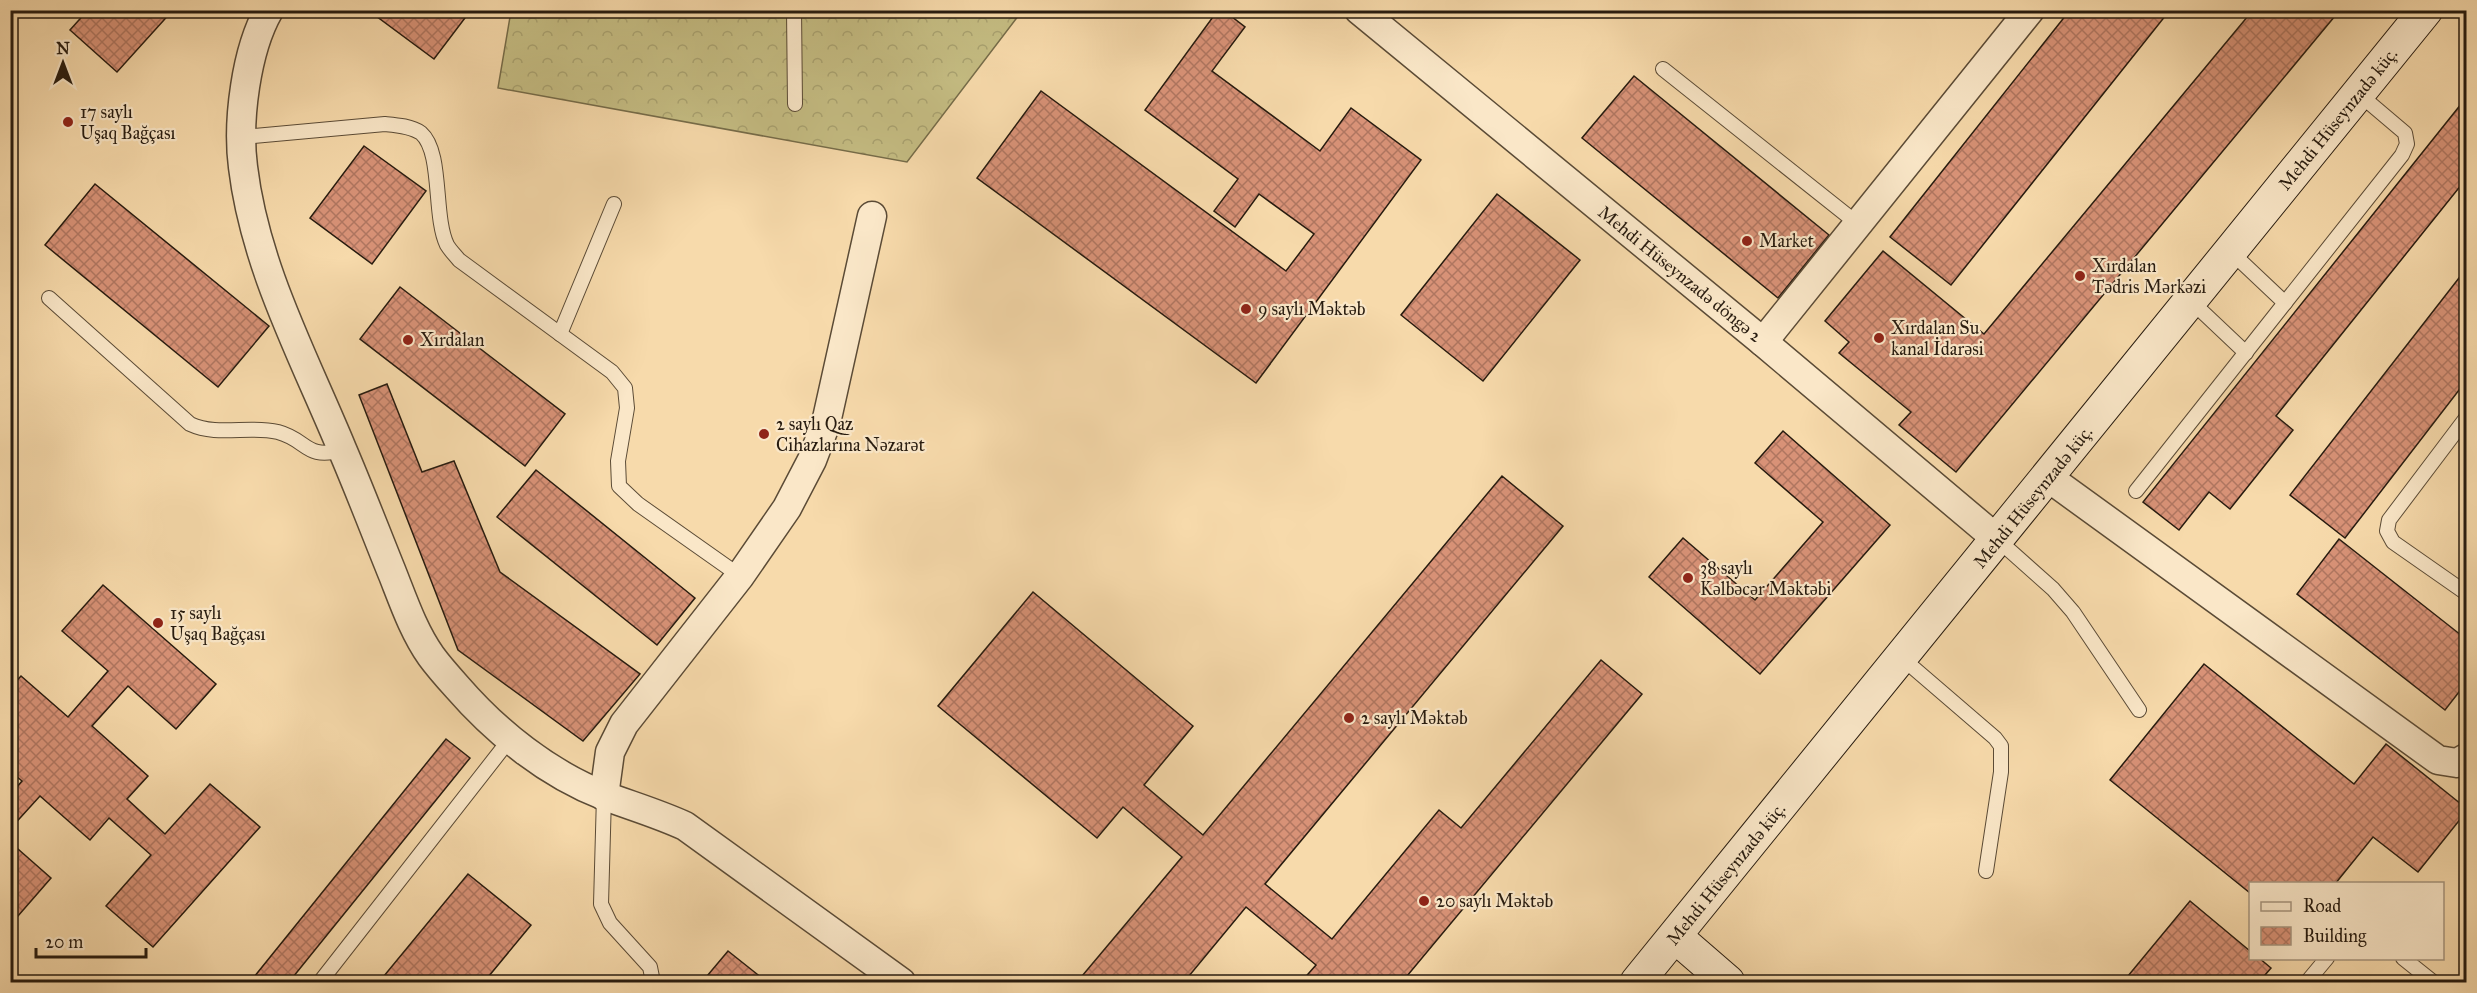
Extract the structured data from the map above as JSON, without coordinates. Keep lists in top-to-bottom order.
{
  "streets": {
    "street": ["Mehdi Hüseynzadə küç.", "Mehdi Hüseynzadə döngə 2"]
  },
  "crossings": [
    ["Mehdi Hüseynzadə küç.", "Mehdi Hüseynzadə döngə 2"]
  ],
  "places": [
    "17 saylı Uşaq Bağçası",
    "Market",
    "Xırdalan Tədris Mərkəzi",
    "9 saylı Məktəb",
    "Xırdalan Su kanal İdarəsi",
    "Xırdalan",
    "2 saylı Qaz Cihazlarına Nəzarət",
    "38 saylı Kəlbəcər Məktəbi",
    "15 saylı Uşaq Bağçası",
    "2 saylı Məktəb",
    "20 saylı Məktəb"
  ],
  "legend": ["Road", "Building"],
  "scale_bar": "20 m",
  "north": "top"
}
